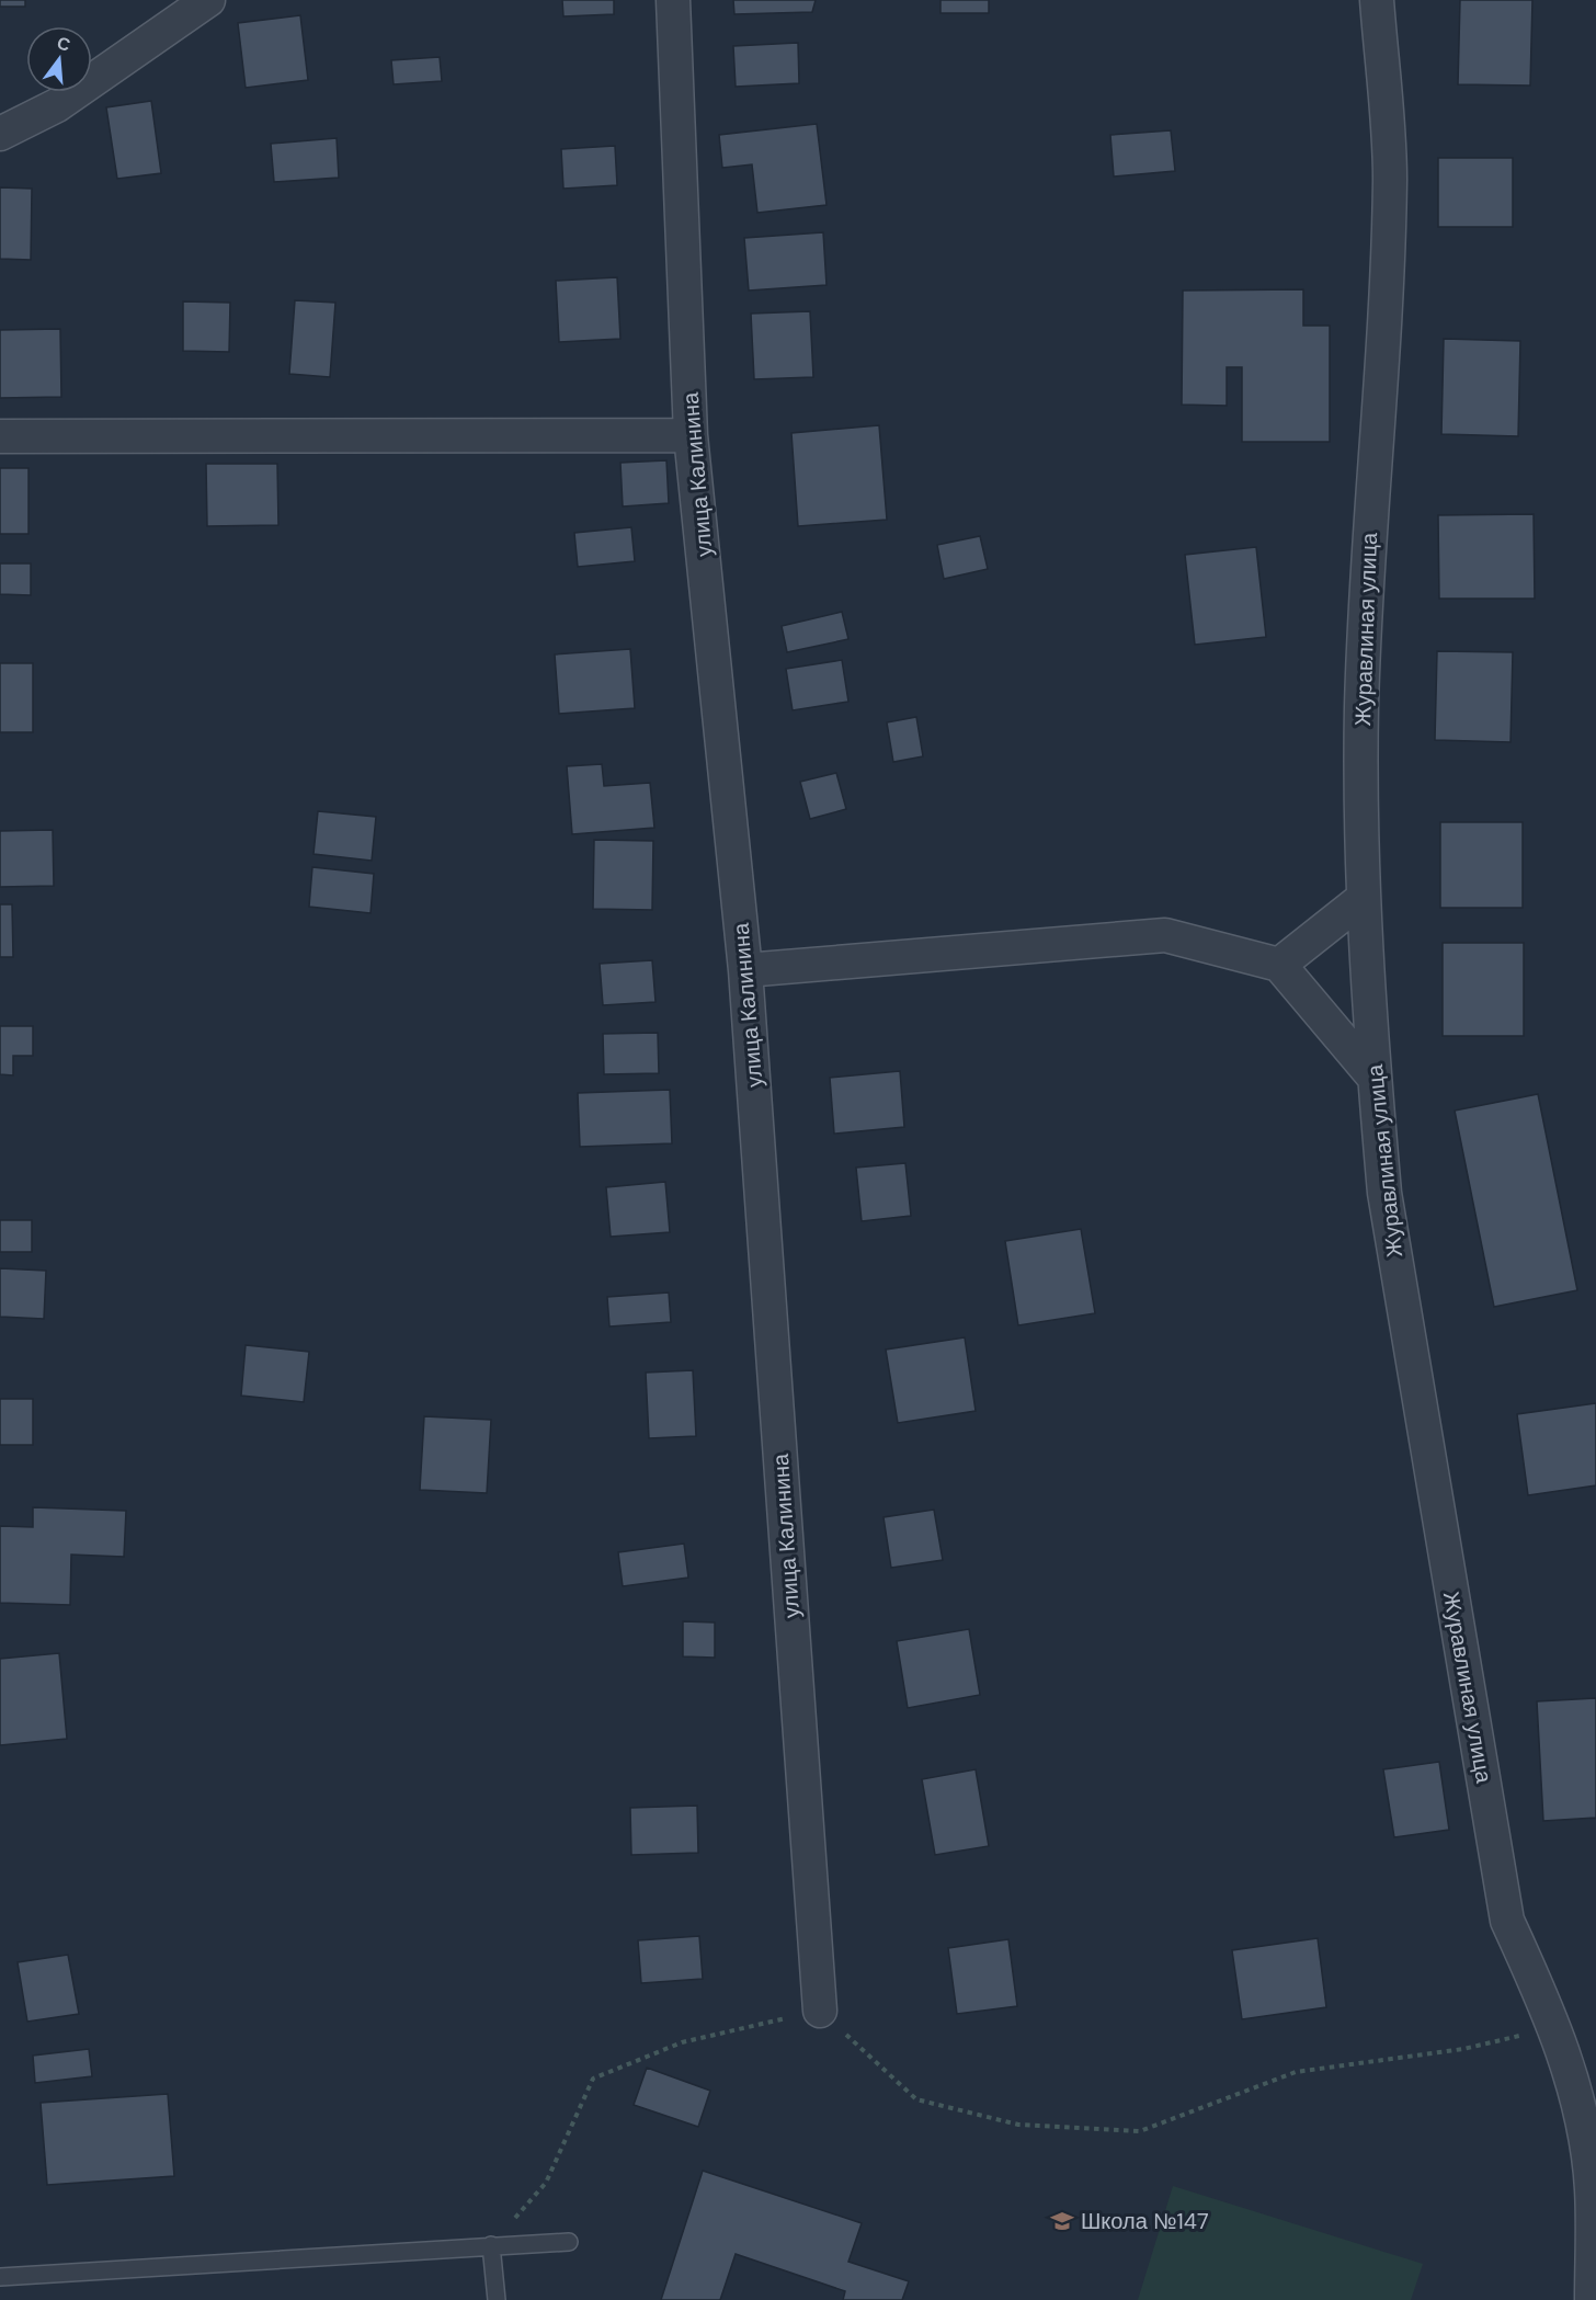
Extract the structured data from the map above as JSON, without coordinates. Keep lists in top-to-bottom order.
{
  "streets": {
    "street": ["улица Калинина", "Журавлиная улица"]
  },
  "places": {
    "school or university": ["Школа №147"]
  },
  "north": "top"
}
